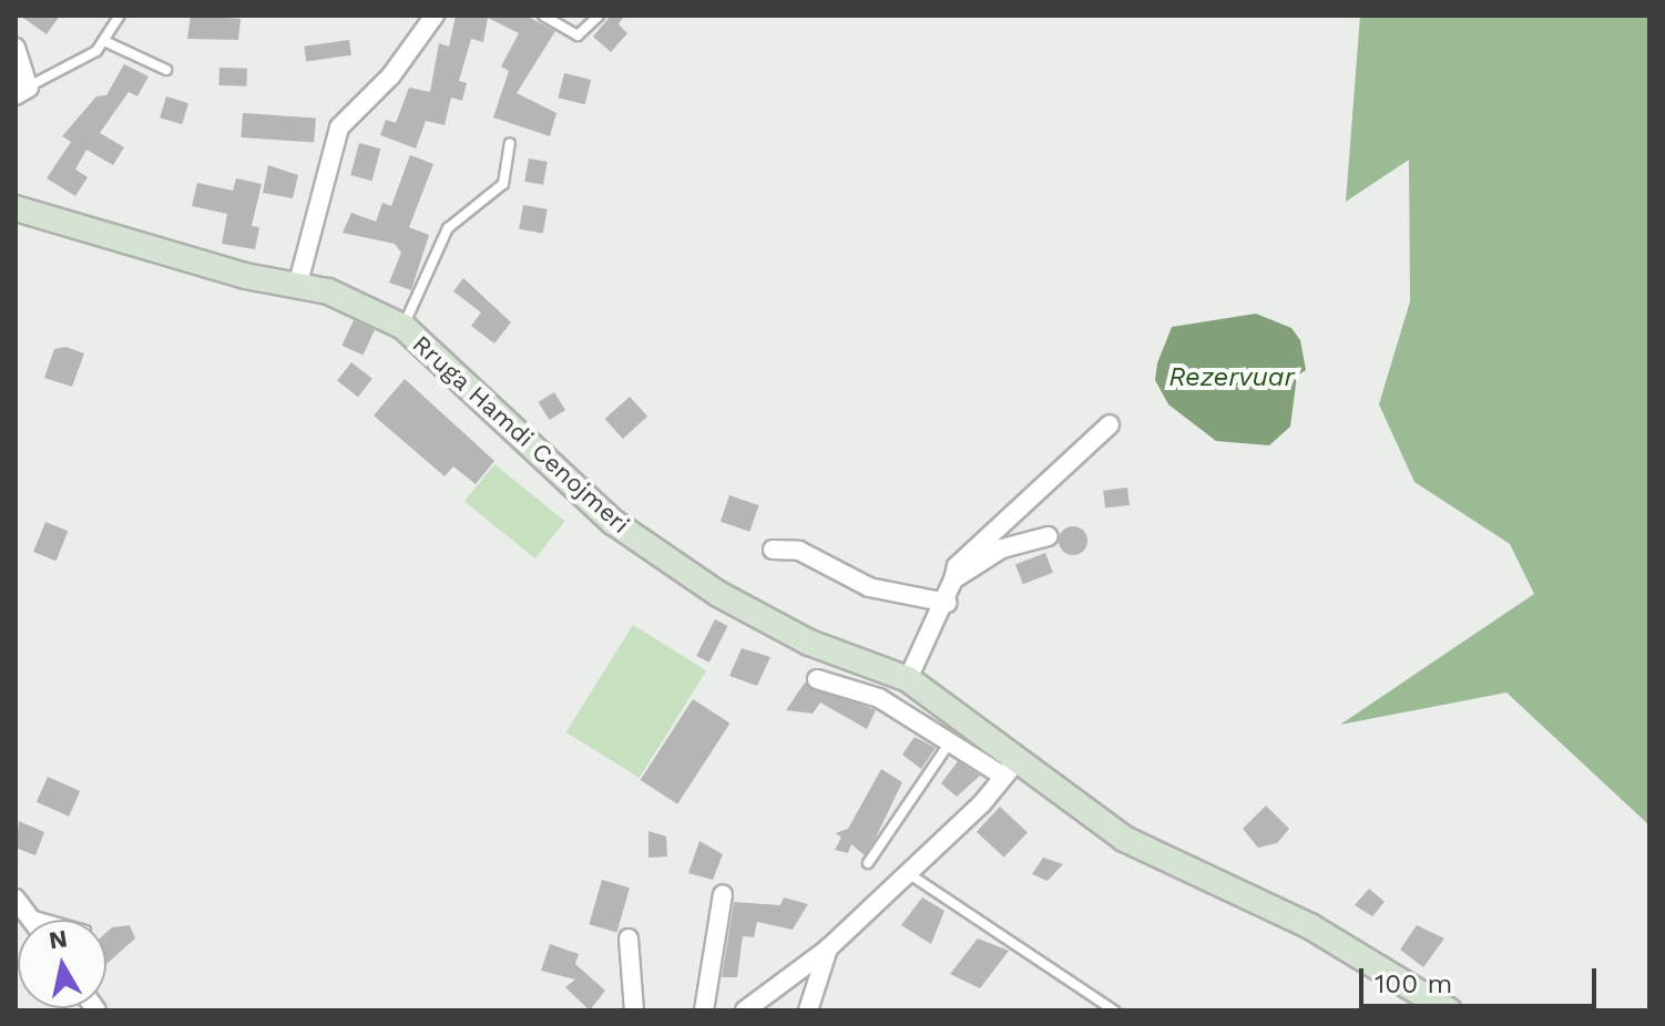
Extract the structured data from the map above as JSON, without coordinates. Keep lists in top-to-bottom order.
{
  "streets": {
    "street": ["Rruga Hamdi Cenojmeri"]
  },
  "water": ["Rezervuar"],
  "scale_bar": "100 m",
  "north": "top"
}
